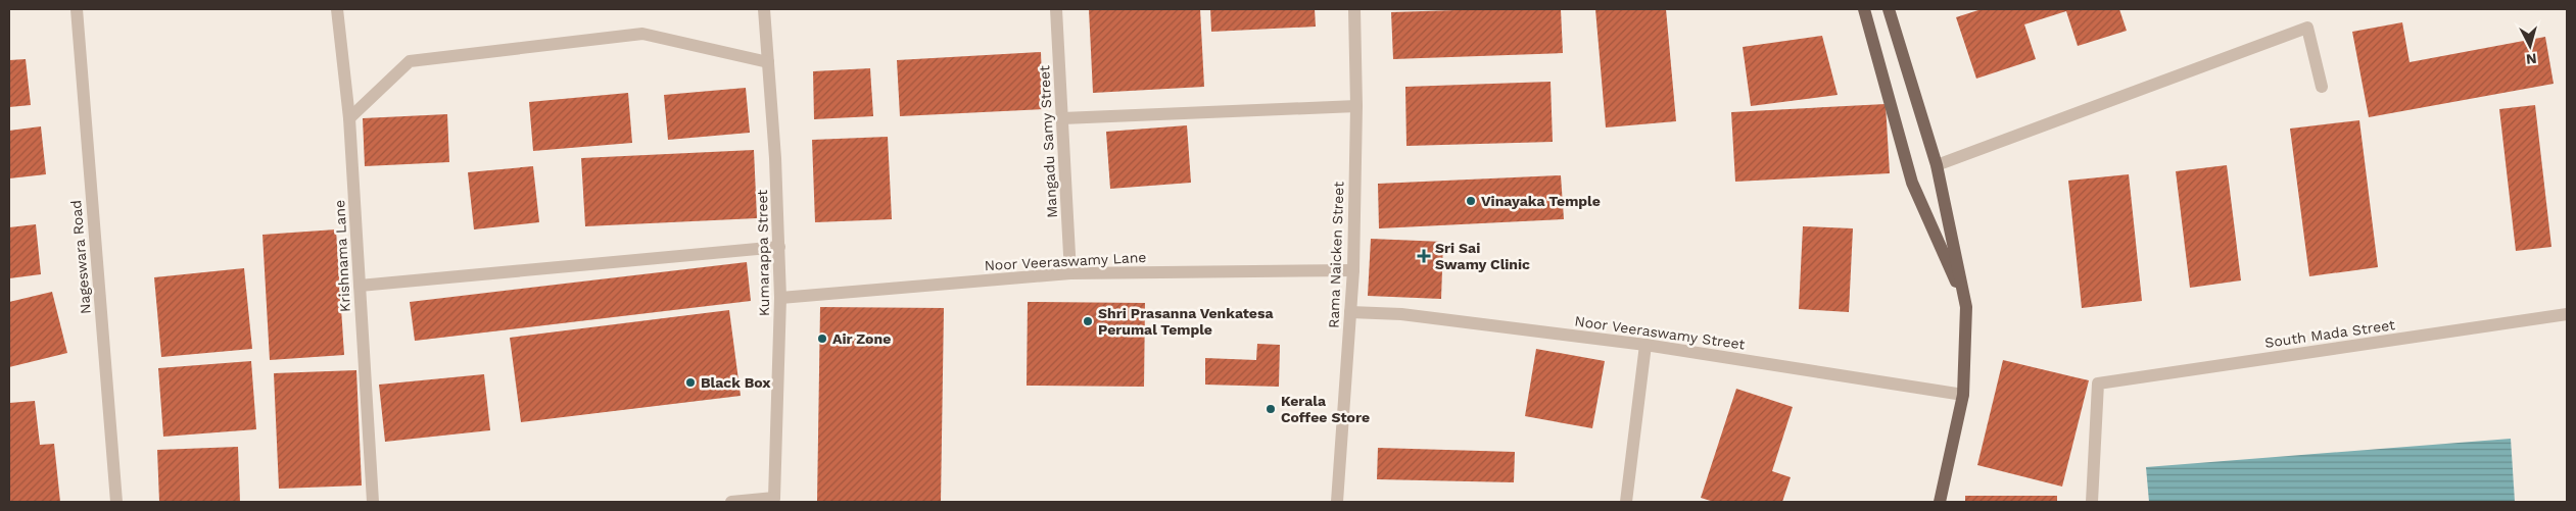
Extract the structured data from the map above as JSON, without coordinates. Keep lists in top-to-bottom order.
{
  "streets": {
    "street": [
      "Mangadu Samy Street",
      "Kumarappa Street",
      "Rama Naicken Street",
      "Krishnama Lane",
      "Nageswara Road",
      "Noor Veeraswamy Lane",
      "Noor Veeraswamy Street",
      "South Mada Street"
    ]
  },
  "crossings": [
    ["Mangadu Samy Street", "Noor Veeraswamy Lane"],
    ["Kumarappa Street", "Noor Veeraswamy Lane"],
    ["Rama Naicken Street", "Noor Veeraswamy Lane"],
    ["Rama Naicken Street", "Noor Veeraswamy Street"]
  ],
  "places": {
    "other": [
      "Vinayaka Temple",
      "Shri Prasanna Venkatesa Perumal Temple",
      "Air Zone",
      "Black Box",
      "Kerala Coffee Store"
    ],
    "health": ["Sri Sai Swamy Clinic"]
  },
  "north": "bottom"
}
